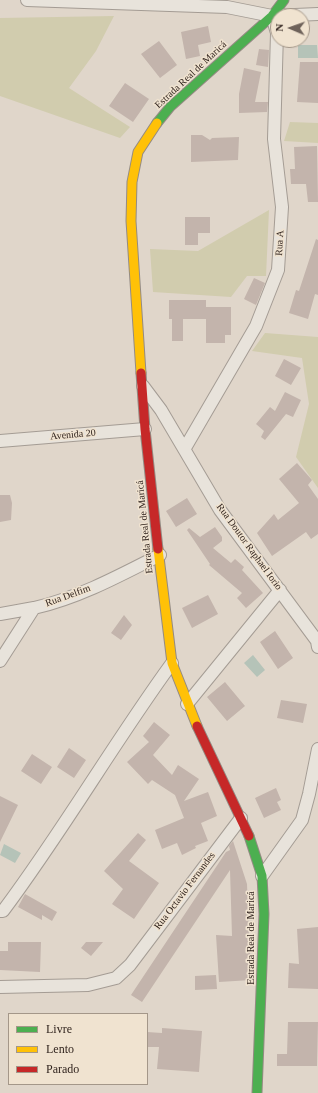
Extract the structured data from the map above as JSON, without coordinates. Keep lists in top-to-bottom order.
{
  "streets": {
    "main road": ["Estrada Real de Maricá"],
    "street": [
      "Rua A",
      "Avenida 20",
      "Rua Doutor Raphael Iorio",
      "Rua Delfim",
      "Rua Octavio Fernandes"
    ]
  },
  "crossings": [
    ["Estrada Real de Maricá", "Avenida 20"],
    ["Estrada Real de Maricá", "Rua Doutor Raphael Iorio"],
    ["Estrada Real de Maricá", "Rua Delfim"],
    ["Estrada Real de Maricá", "Rua Octavio Fernandes"],
    ["Rua A", "Rua Doutor Raphael Iorio"]
  ],
  "legend": ["Livre", "Lento", "Parado"],
  "north": "left"
}
